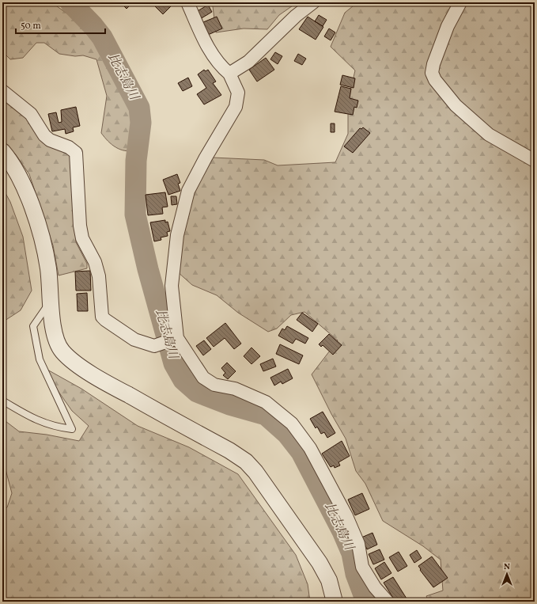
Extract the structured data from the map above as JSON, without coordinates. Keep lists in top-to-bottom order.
{
  "water": ["比志島川"],
  "scale_bar": "50 m",
  "north": "top"
}
